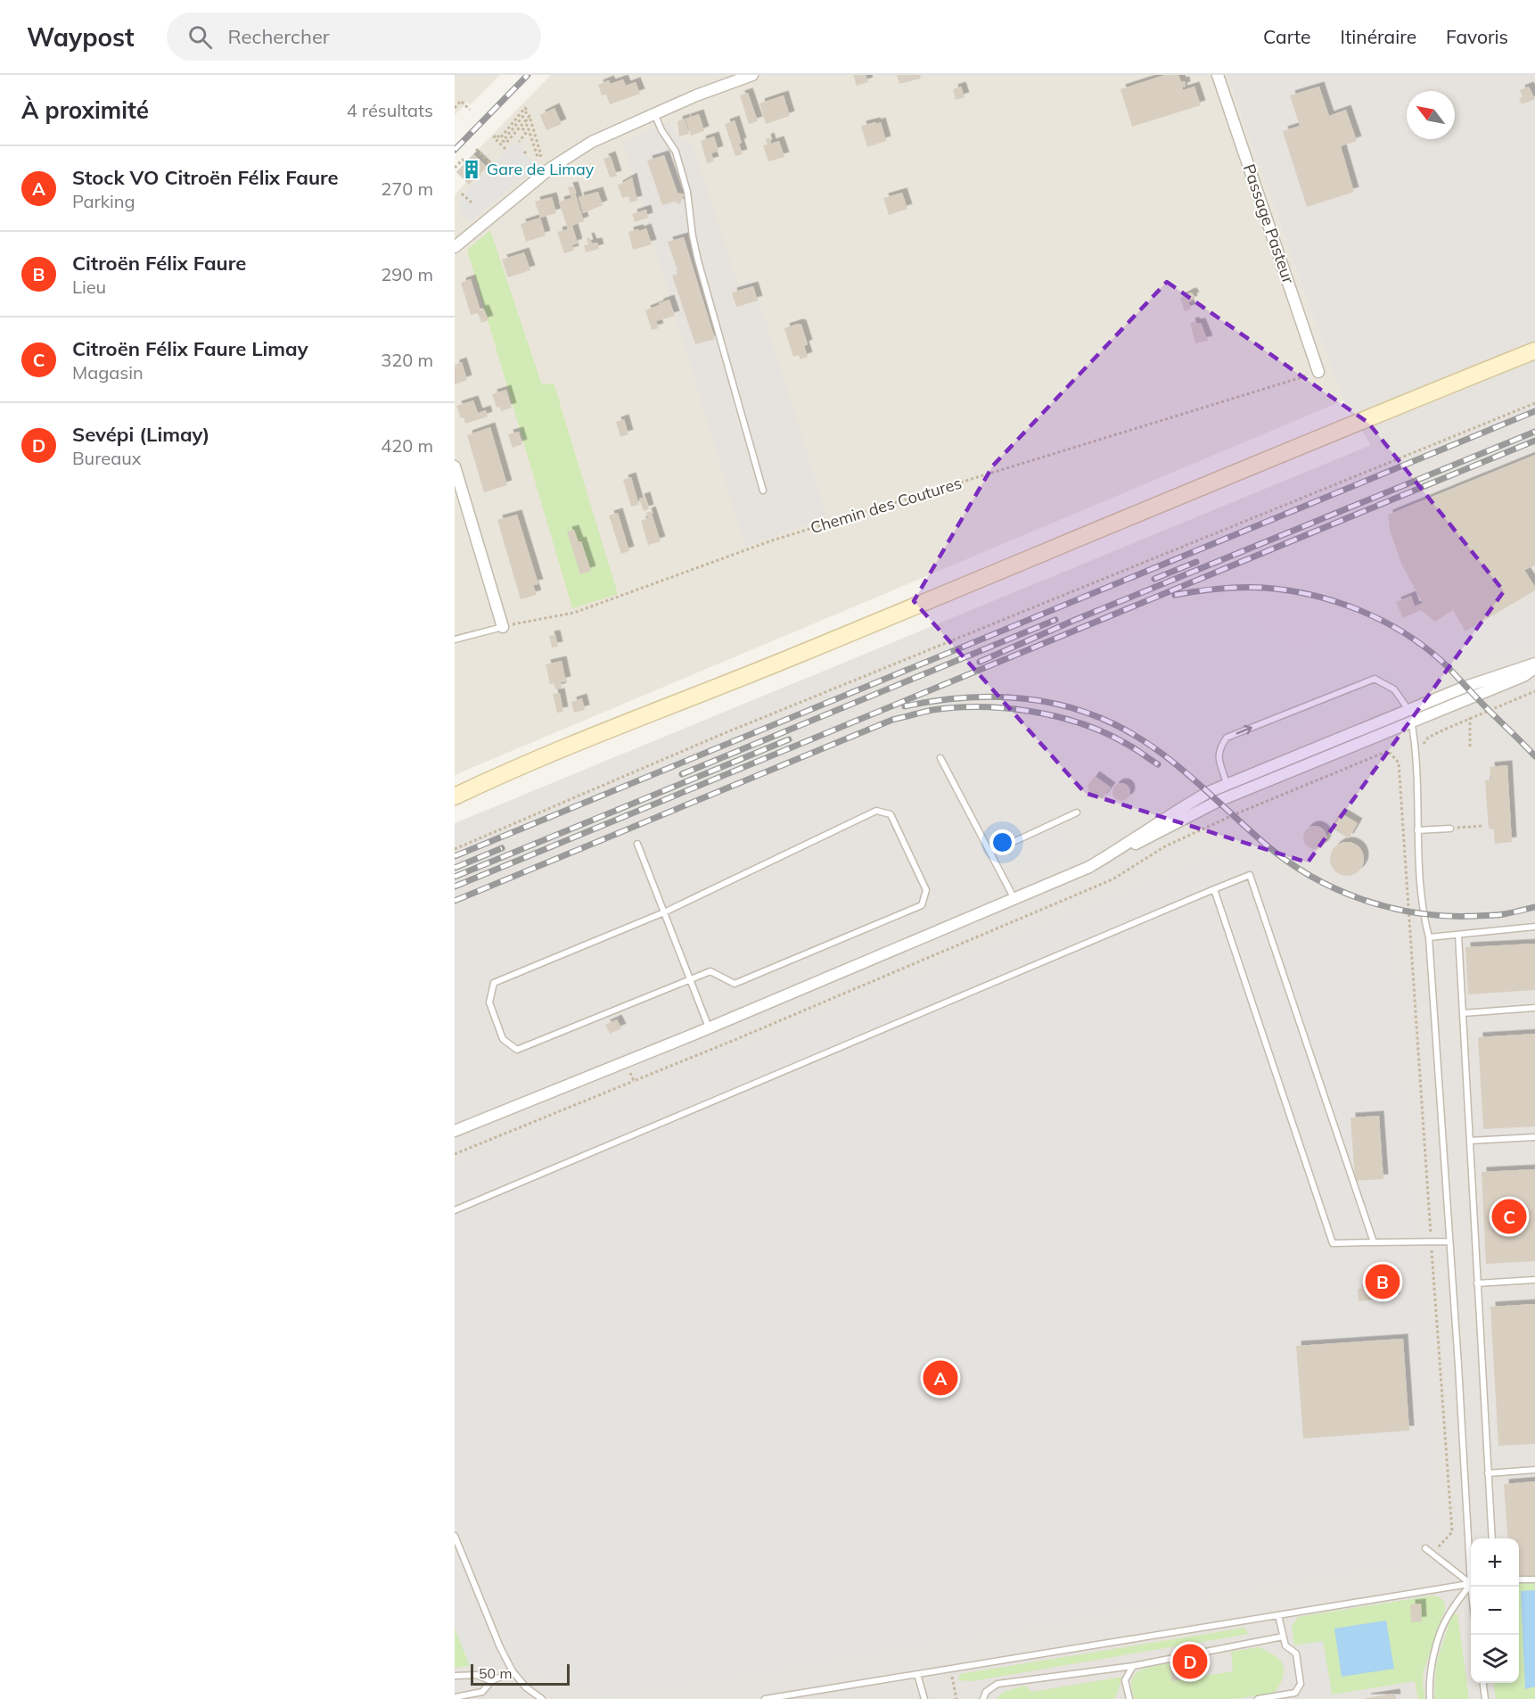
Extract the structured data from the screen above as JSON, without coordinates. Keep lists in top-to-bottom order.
{
  "streets": {
    "street": ["Passage Pasteur"],
    "path": ["Chemin des Coutures"]
  },
  "crossings": [
    ["Passage Pasteur", "Chemin des Coutures"]
  ],
  "places": {
    "building": ["Gare de Limay"]
  },
  "scale_bar": "50 m",
  "north": "top left",
  "page": {
    "header": "Waypost",
    "search": "Rechercher",
    "nav": ["Carte", "Itinéraire", "Favoris"],
    "heading": ["À proximité", "4 résultats"],
    "list": [
      {
        "mark": "A",
        "name": "Stock VO Citroën Félix Faure",
        "note": "Parking",
        "value": "270 m"
      },
      {
        "mark": "B",
        "name": "Citroën Félix Faure",
        "note": "Lieu",
        "value": "290 m"
      },
      {
        "mark": "C",
        "name": "Citroën Félix Faure Limay",
        "note": "Magasin",
        "value": "320 m"
      },
      {
        "mark": "D",
        "name": "Sevépi (Limay)",
        "note": "Bureaux",
        "value": "420 m"
      }
    ],
    "pins": [
      "C",
      "B",
      "A",
      "D"
    ],
    "map_buttons": ["+", "−"],
    "scale": "50 m"
  }
}
